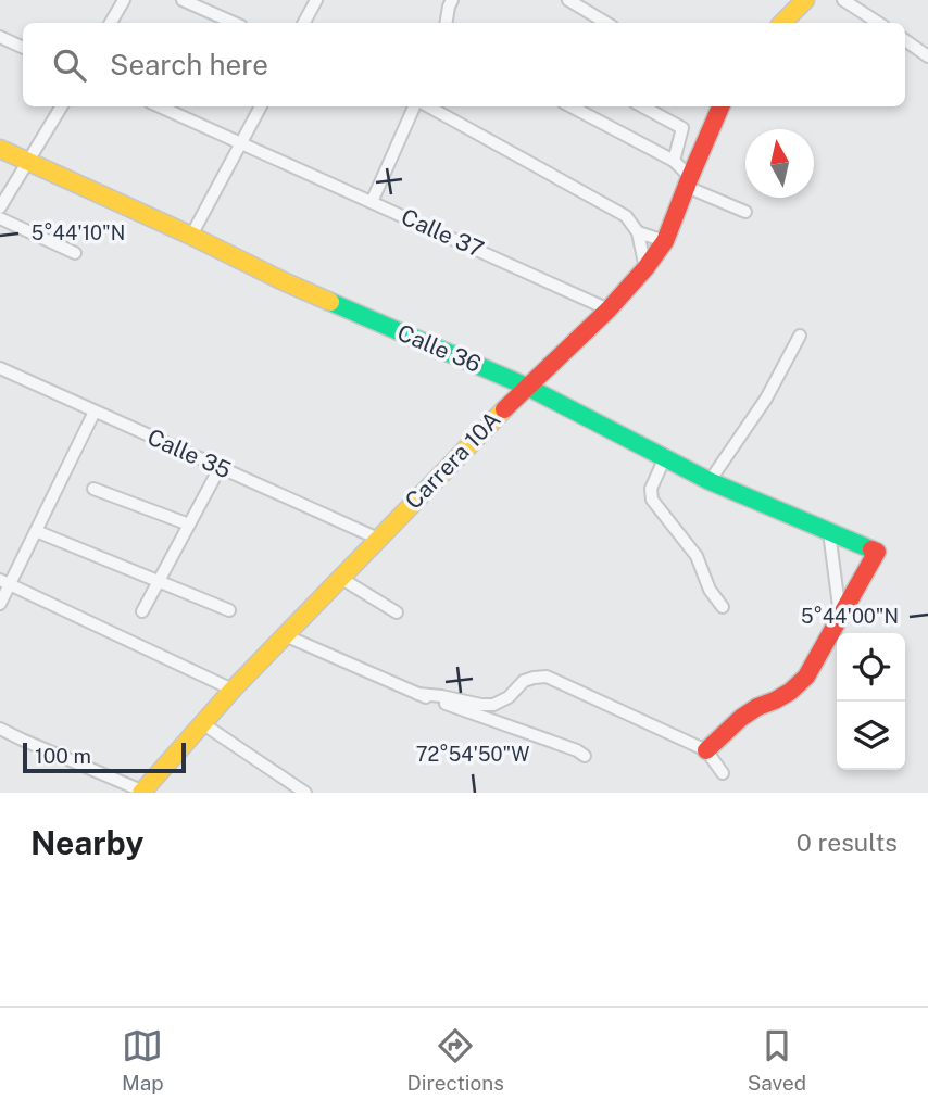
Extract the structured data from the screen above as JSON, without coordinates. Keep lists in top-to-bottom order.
{
  "streets": {
    "street": [
      "Calle 37",
      "Calle 36",
      "Calle 35",
      "Carrera 10A"
    ]
  },
  "crossings": [
    ["Calle 37", "Carrera 10A"],
    ["Calle 36", "Carrera 10A"],
    ["Calle 35", "Carrera 10A"]
  ],
  "scale_bar": "100 m",
  "north": "top",
  "page": {
    "search": "Search here",
    "scale": "100 m",
    "heading": ["Nearby", "0 results"],
    "nav": ["Map", "Directions", "Saved"]
  },
  "coordinates": ["5°44'10\"N", "5°44'00\"N", "72°54'50\"W"]
}
